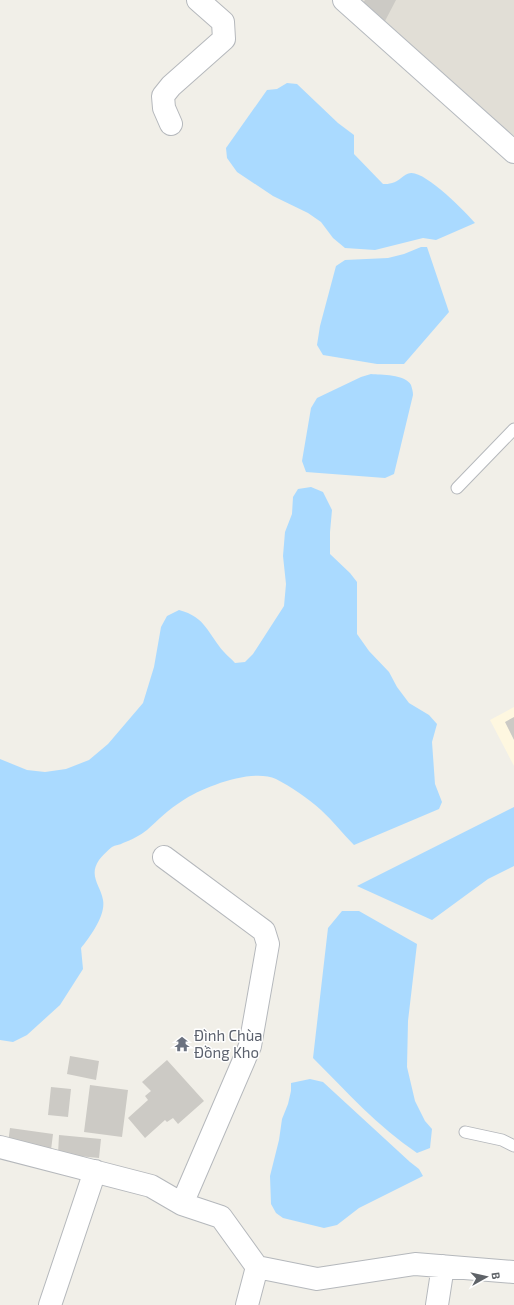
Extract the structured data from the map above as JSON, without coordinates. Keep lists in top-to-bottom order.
{
  "places": {
    "temple": ["Đình Chùa Đồng Kho"]
  },
  "north": "right"
}
